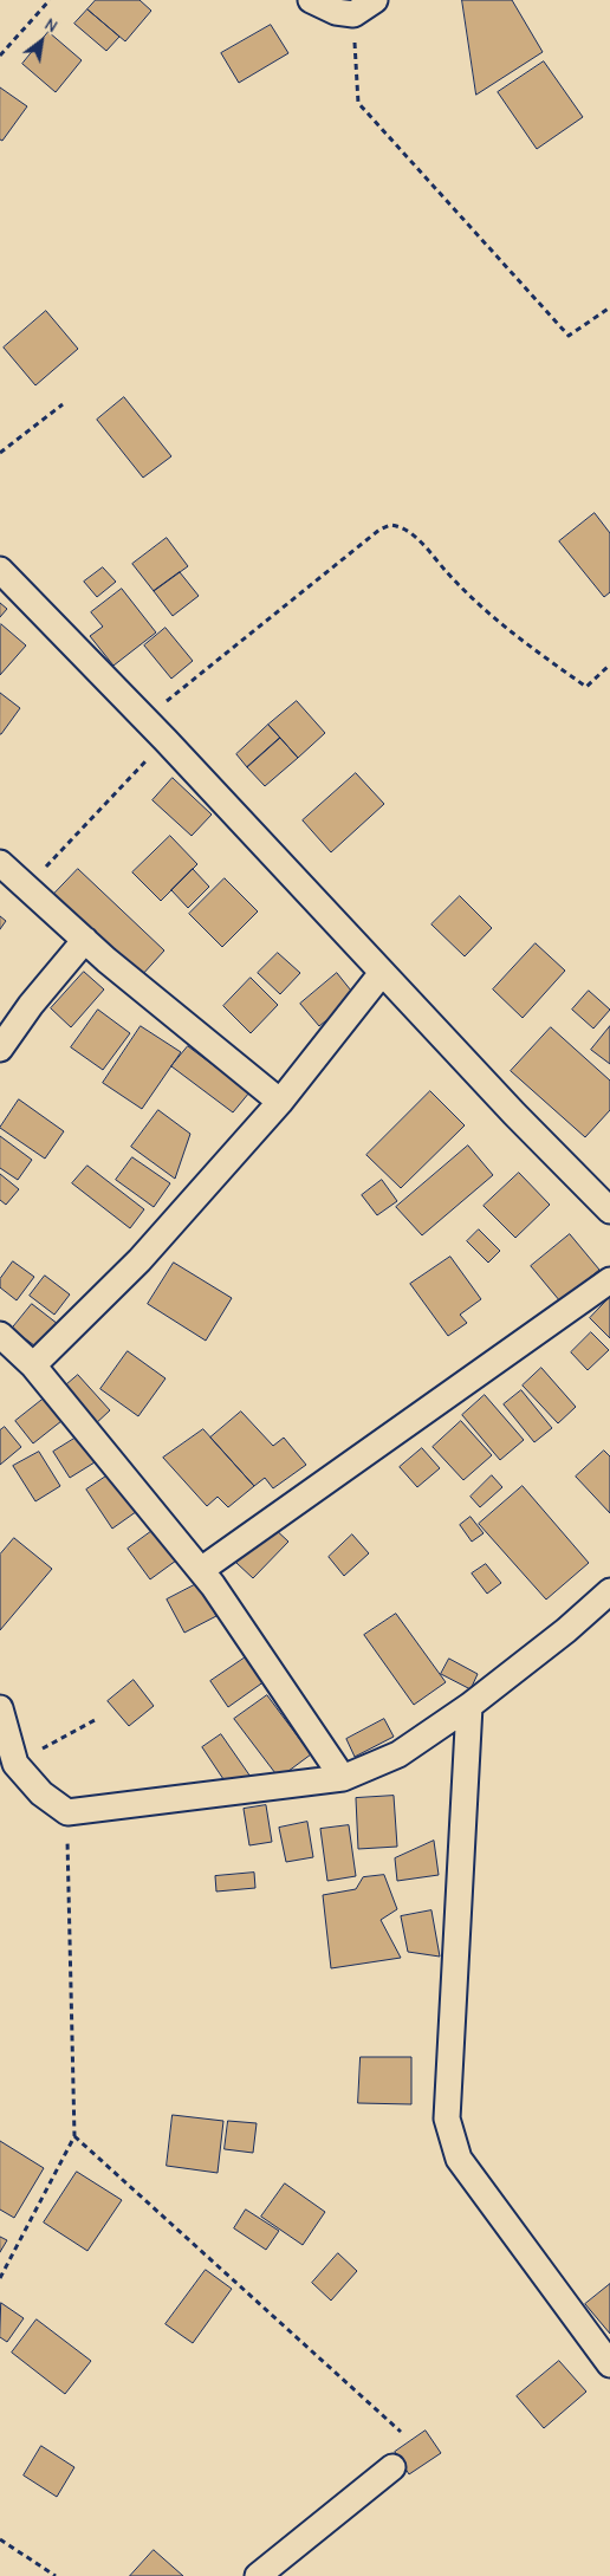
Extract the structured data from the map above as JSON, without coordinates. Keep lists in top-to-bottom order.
{
  "north": "top right"
}
